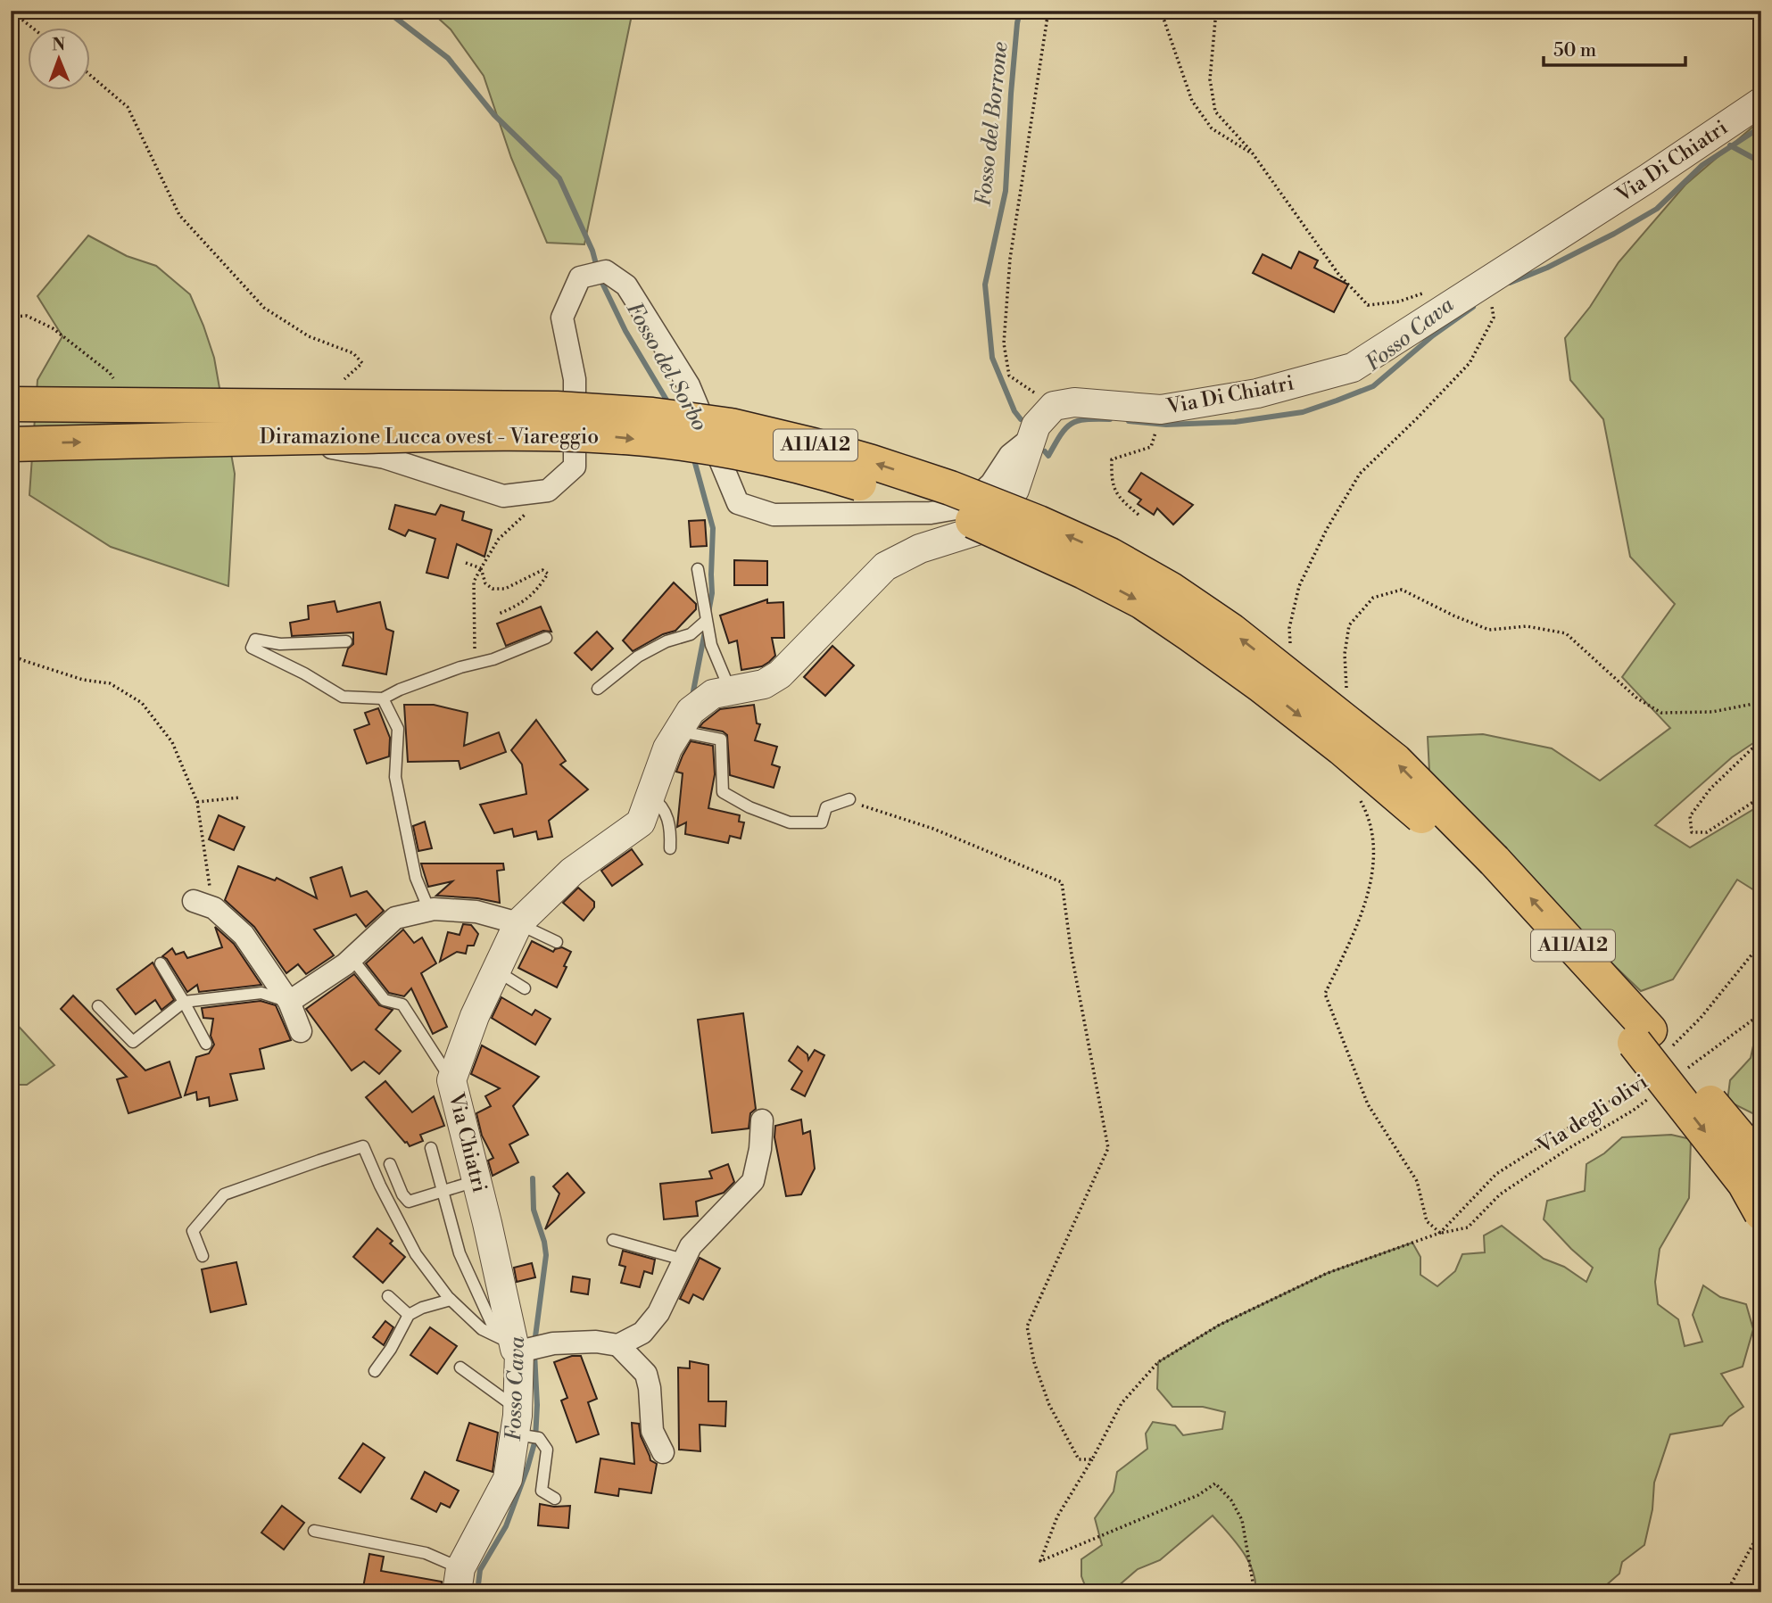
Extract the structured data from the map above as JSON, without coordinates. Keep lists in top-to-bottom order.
{
  "streets": {
    "highway": ["Diramazione Lucca ovest - Viareggio", "A11/A12"],
    "street": ["Via Di Chiatri", "Via Chiatri"],
    "path": ["Via degli olivi"]
  },
  "water": ["Fosso del Borrone", "Fosso Cava", "Fosso del Sorbo"],
  "scale_bar": "50 m",
  "north": "top"
}
